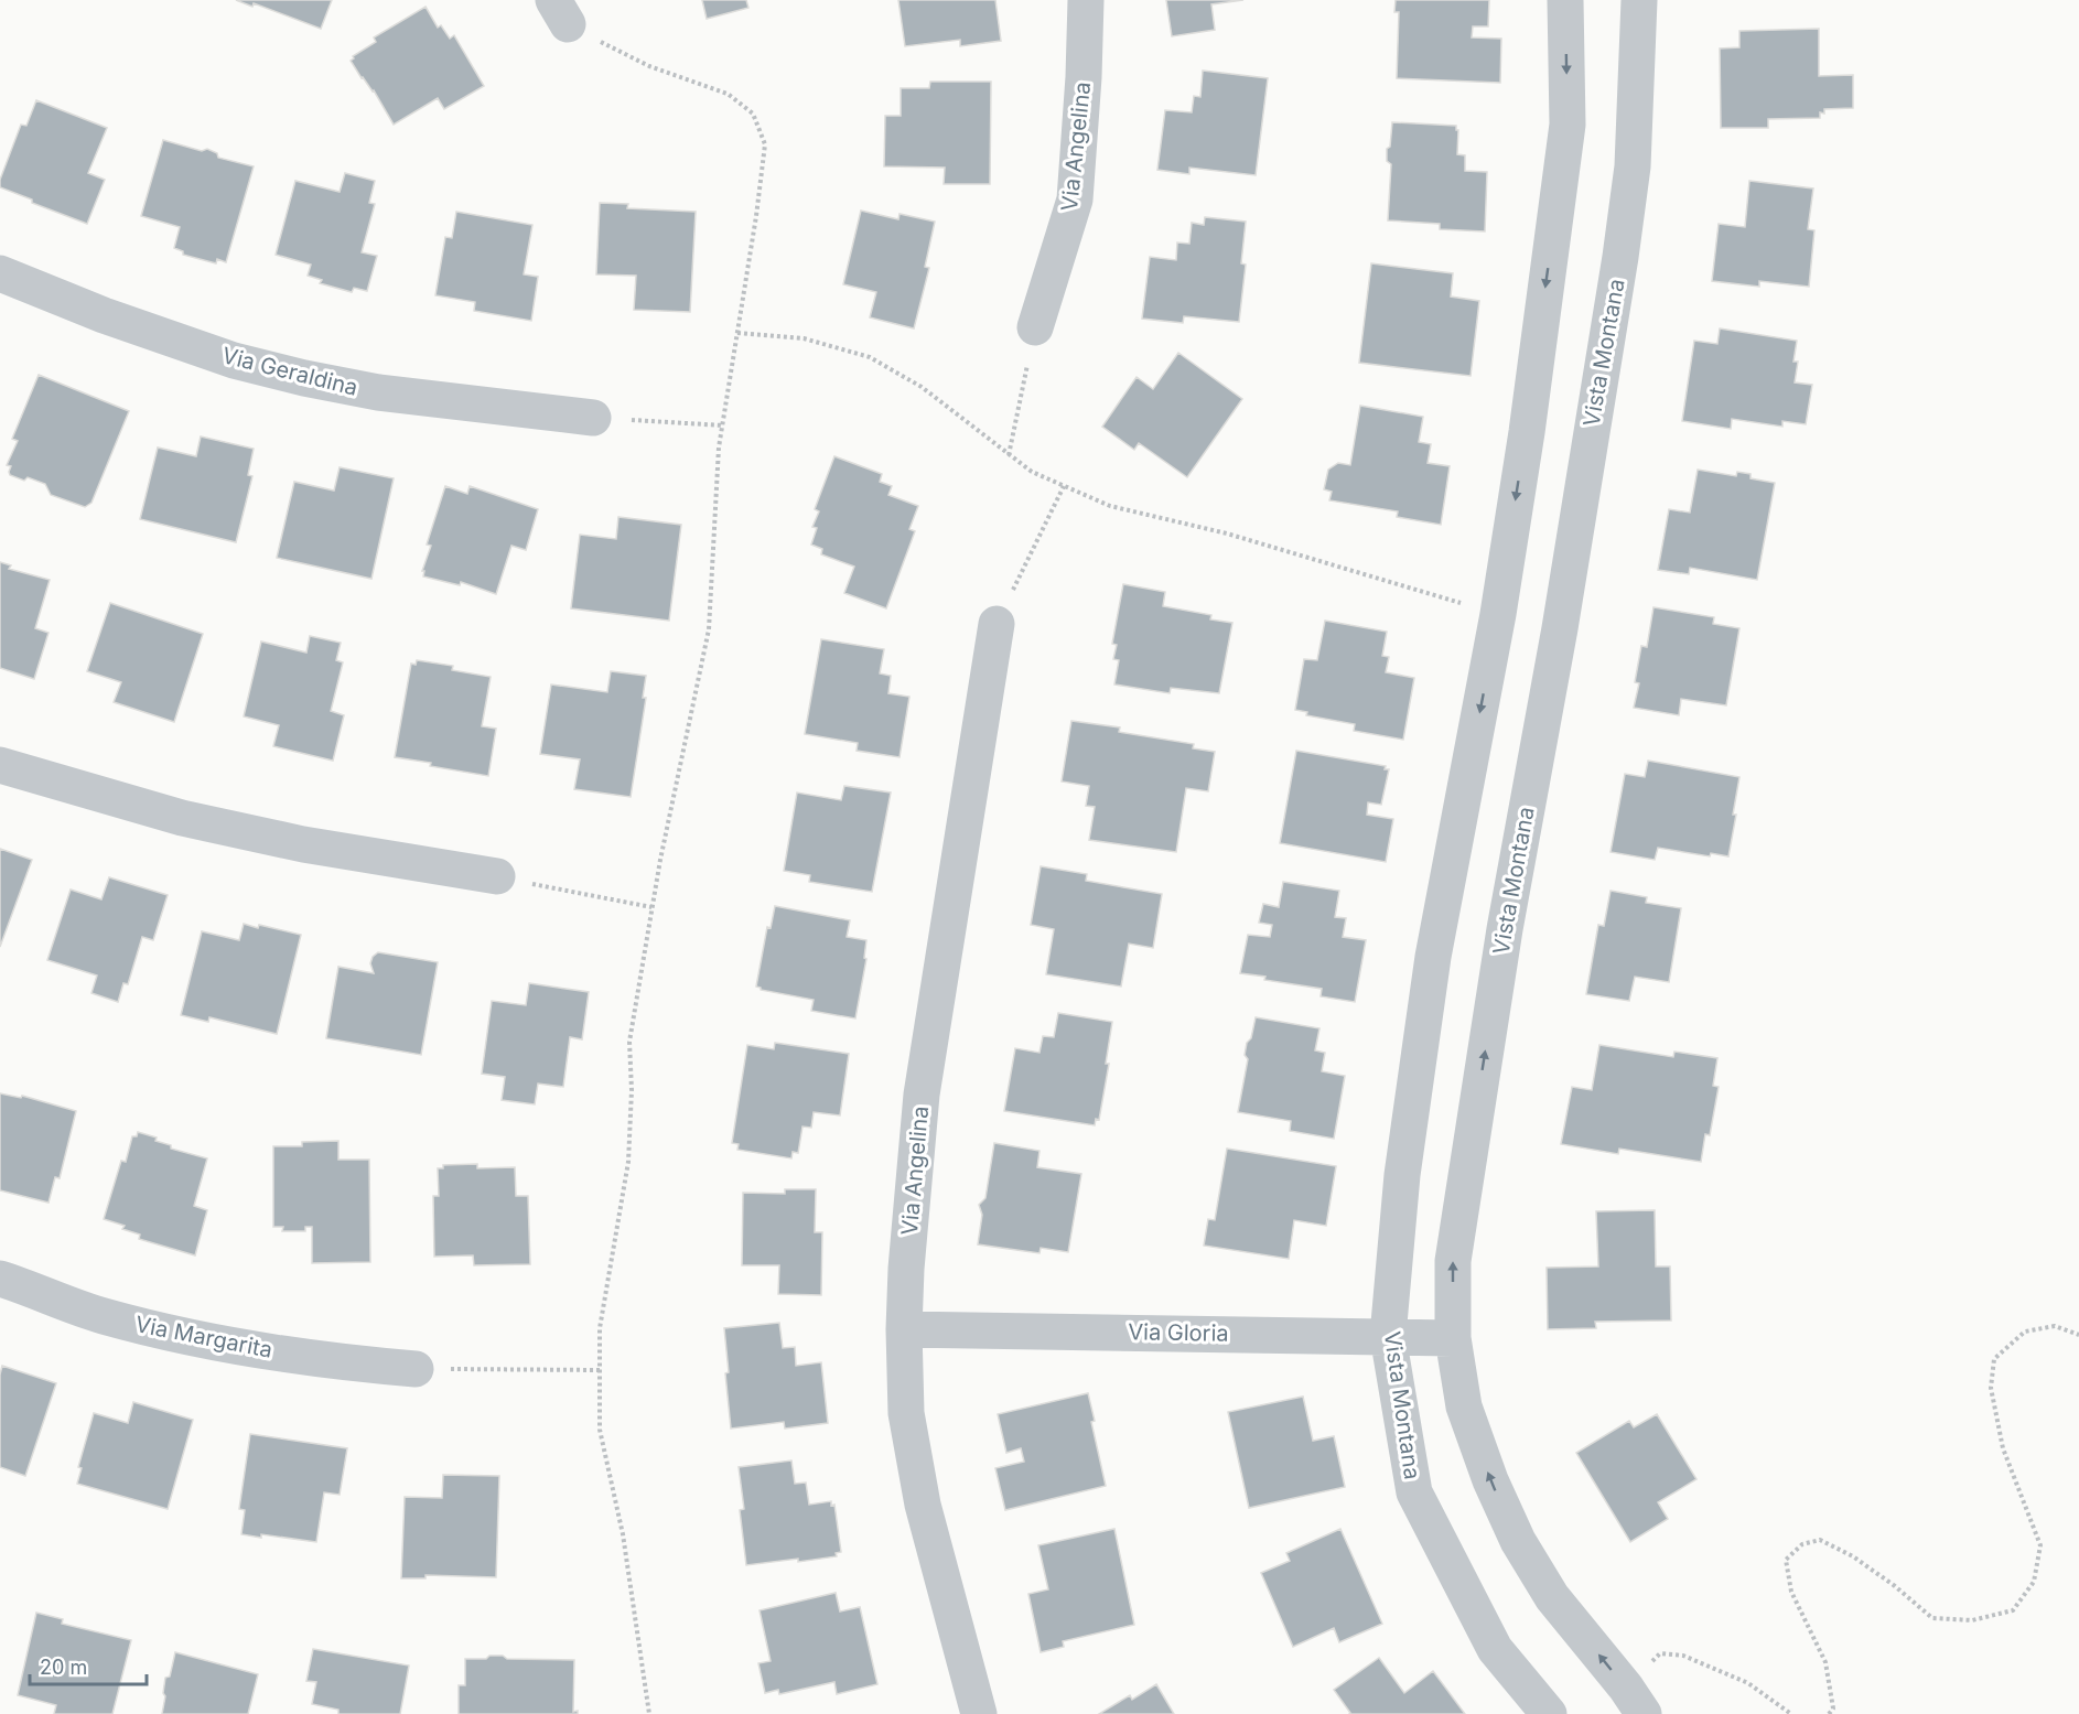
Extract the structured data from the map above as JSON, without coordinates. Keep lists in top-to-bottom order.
{
  "streets": {
    "street": [
      "Via Angelina",
      "Vista Montana",
      "Via Geraldina",
      "Via Gloria",
      "Via Margarita"
    ]
  },
  "crossings": [
    ["Via Angelina", "Via Gloria"],
    ["Vista Montana", "Via Gloria"]
  ],
  "scale_bar": "20 m"
}
